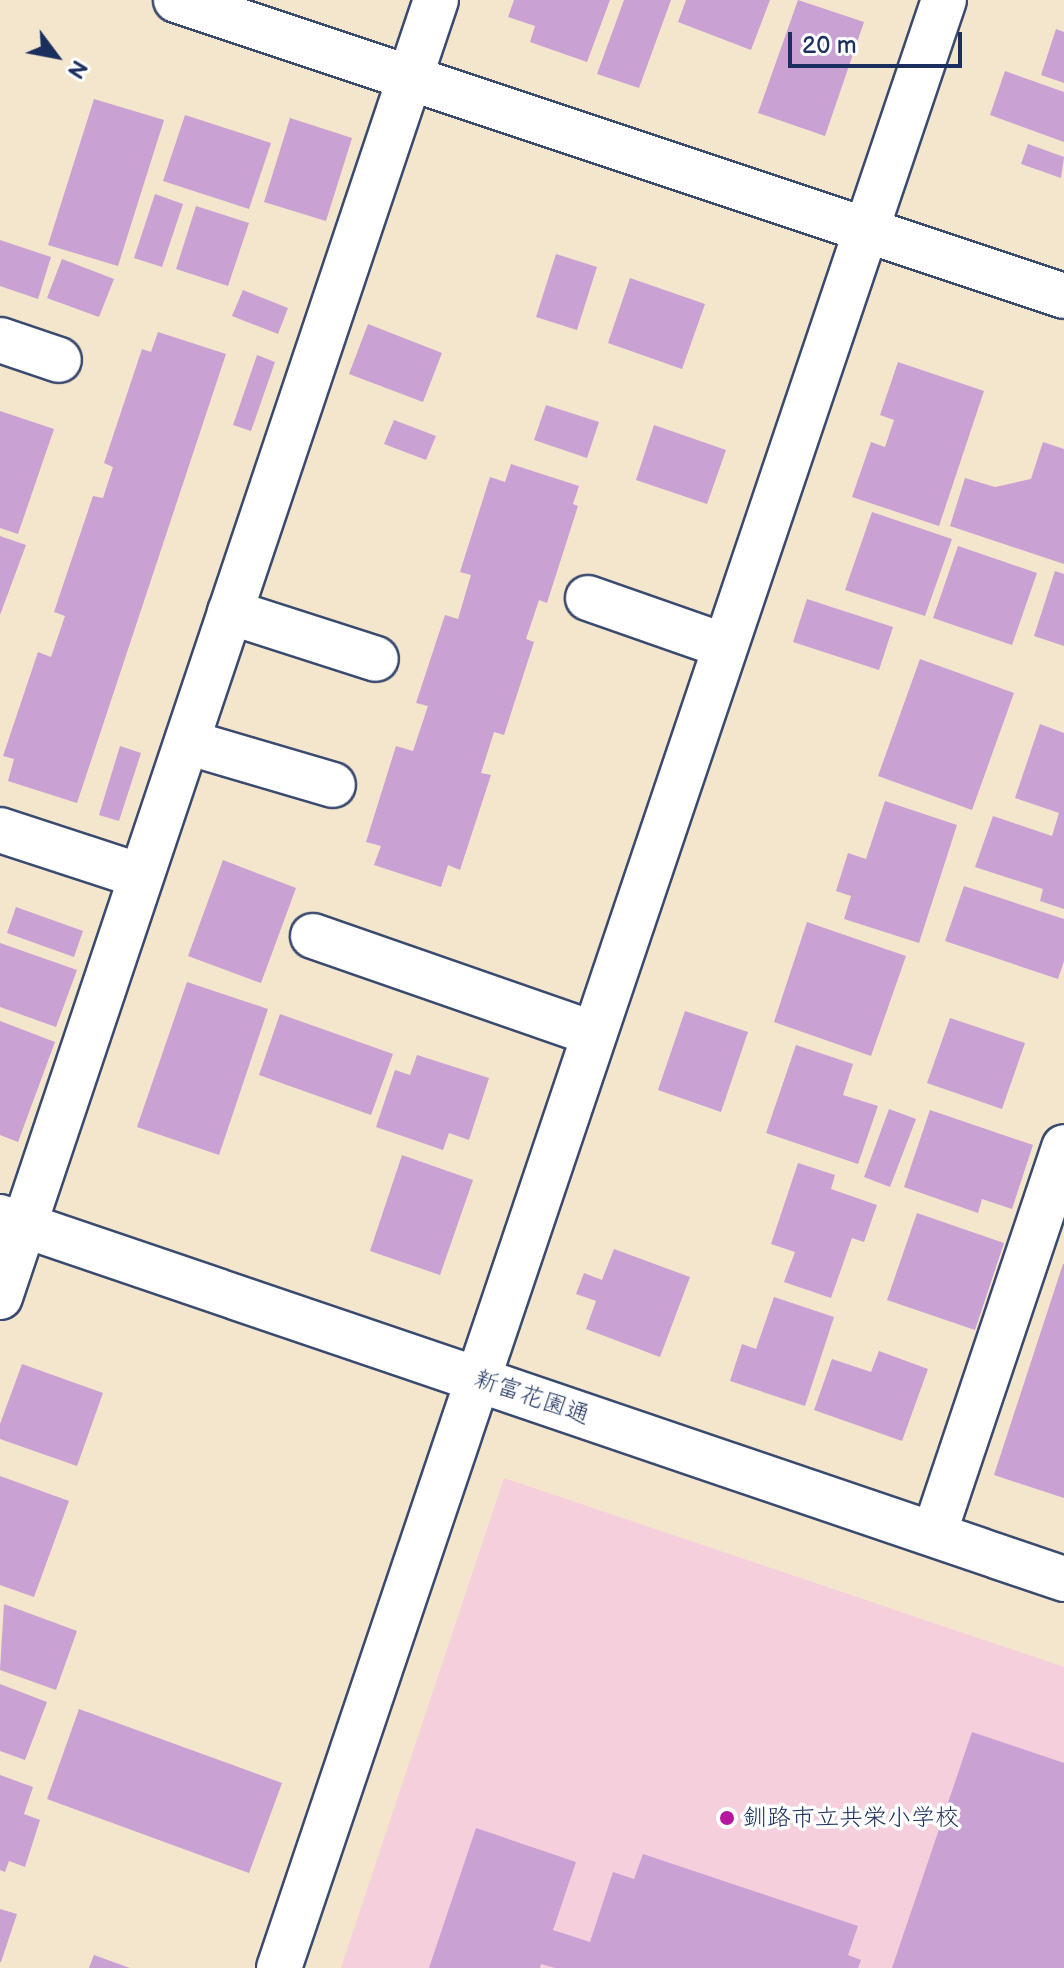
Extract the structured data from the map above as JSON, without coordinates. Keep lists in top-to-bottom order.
{
  "streets": {
    "street": ["新富花園通"]
  },
  "places": ["釧路市立共栄小学校"],
  "scale_bar": "20 m",
  "north": "bottom right"
}
